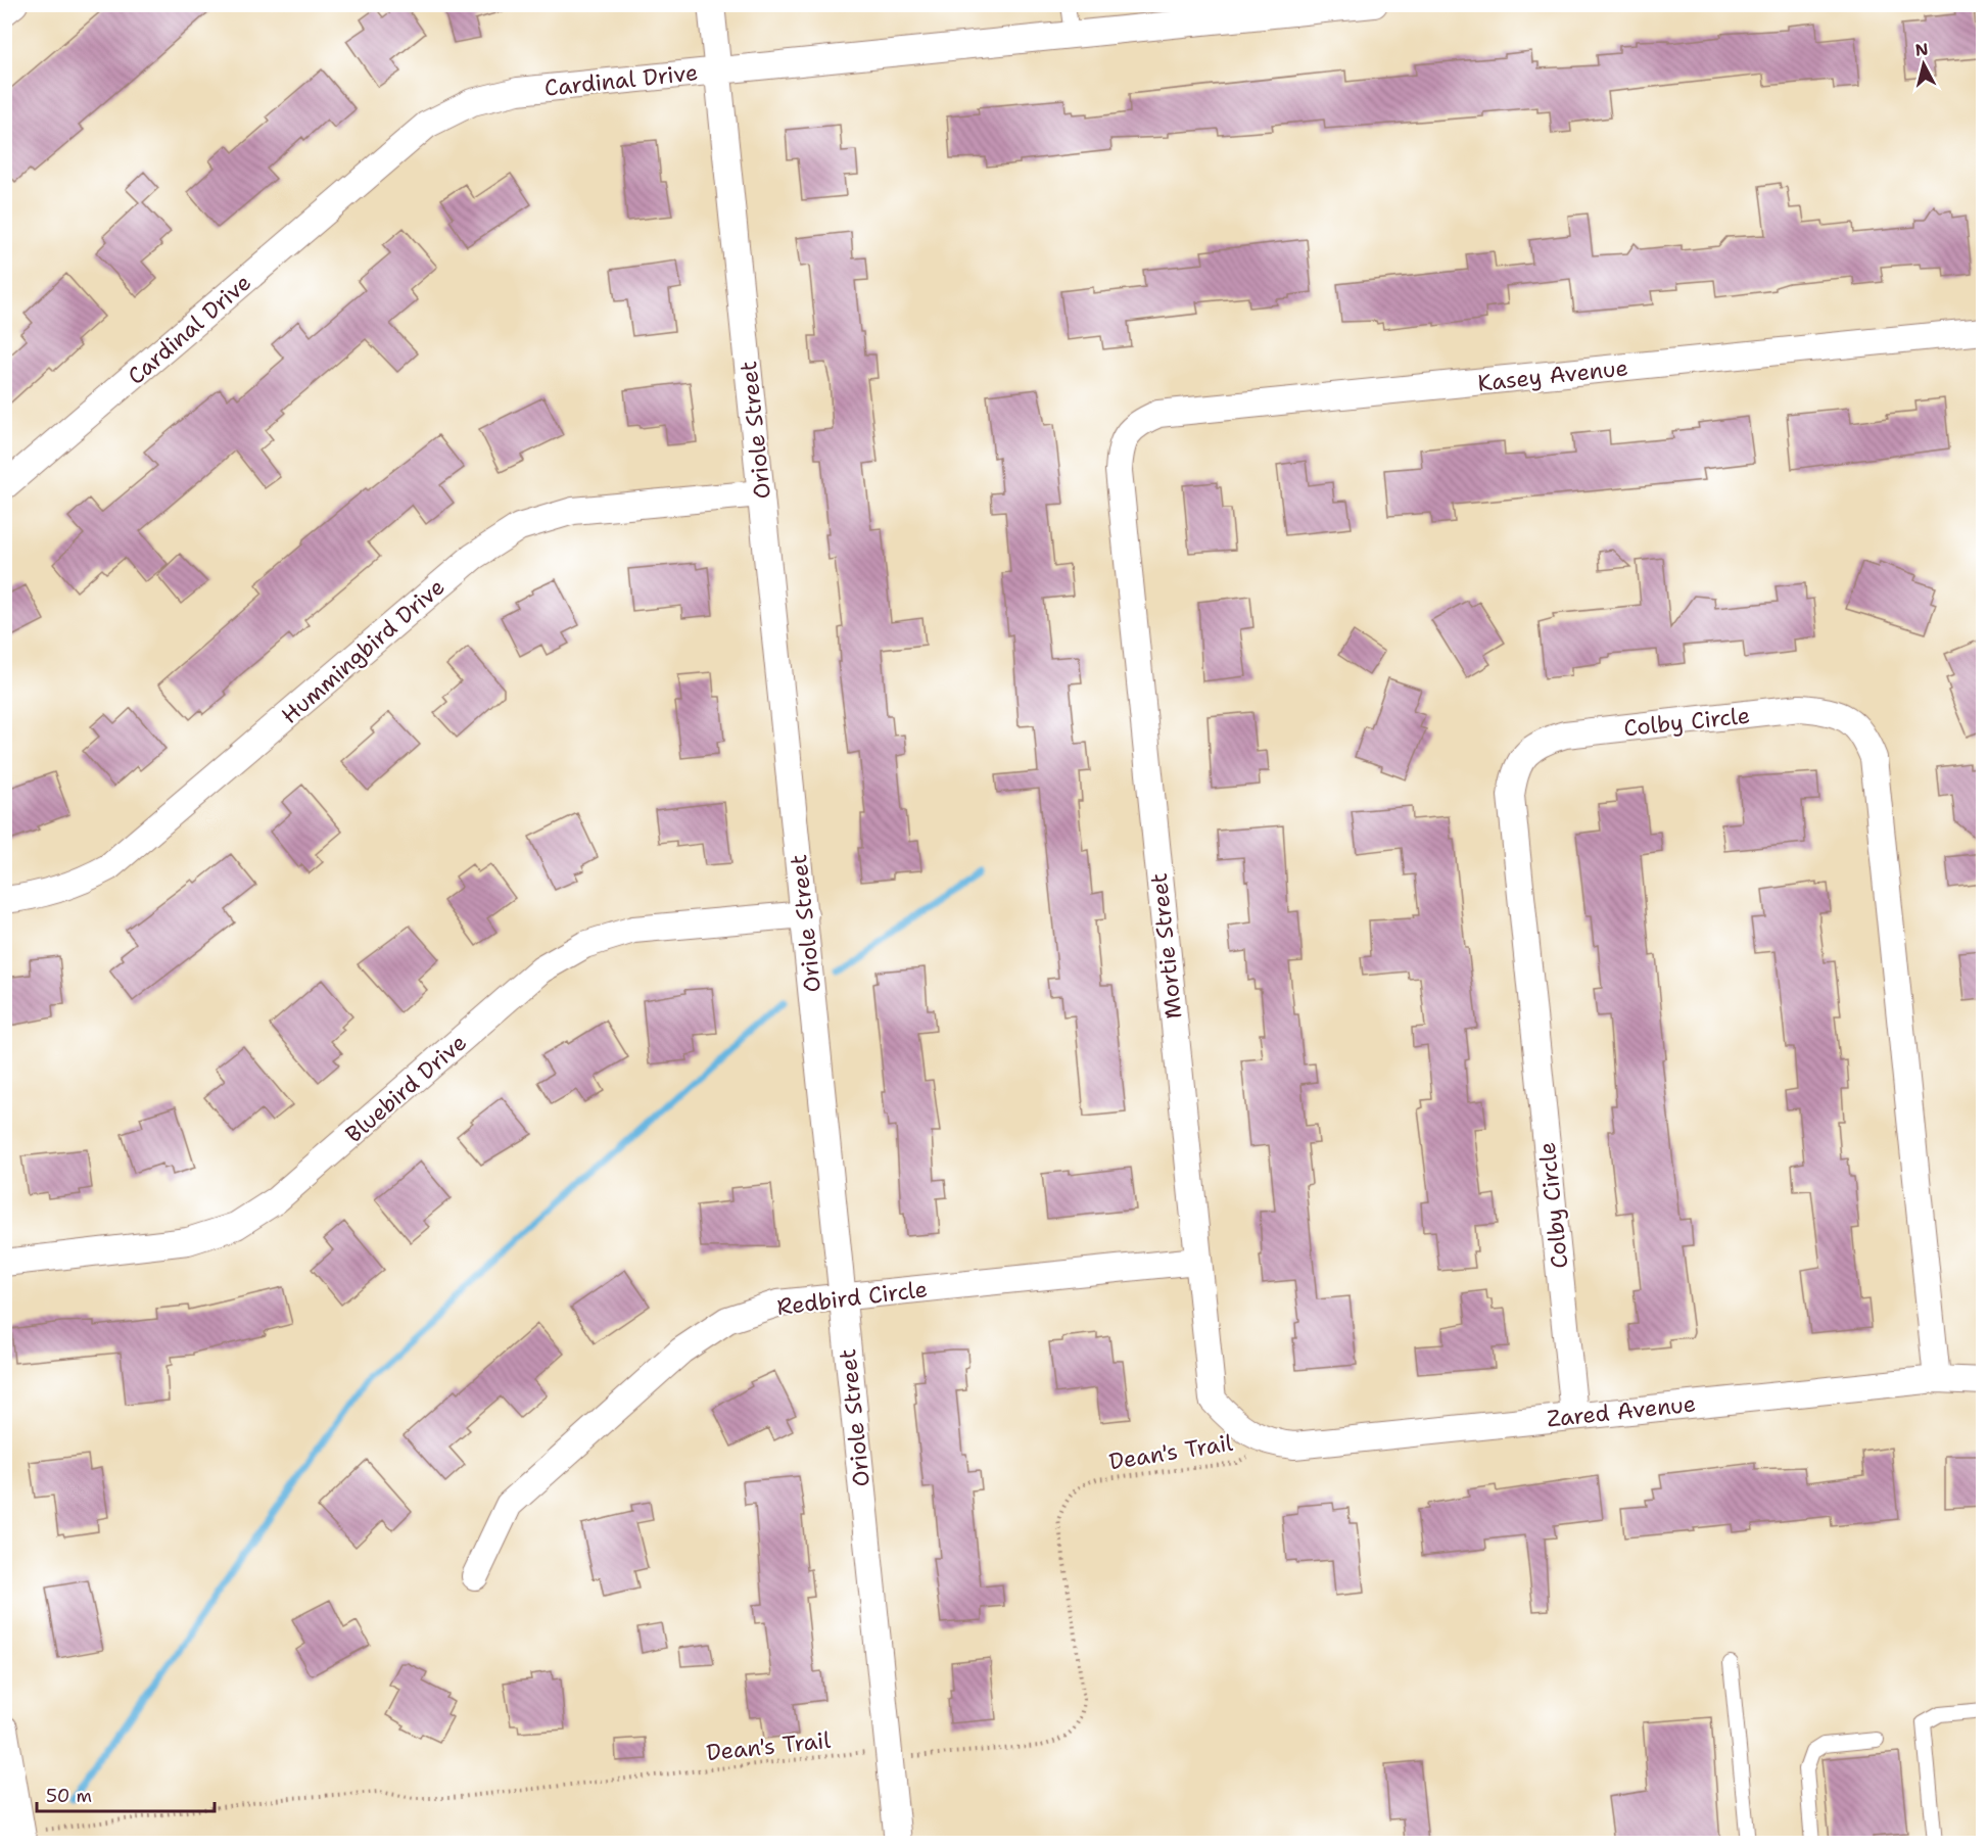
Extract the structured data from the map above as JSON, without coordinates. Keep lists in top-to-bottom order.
{
  "streets": {
    "street": [
      "Cardinal Drive",
      "Kasey Avenue",
      "Oriole Street",
      "Hummingbird Drive",
      "Colby Circle",
      "Mortie Street",
      "Bluebird Drive",
      "Redbird Circle",
      "Zared Avenue"
    ],
    "path": ["Dean's Trail"]
  },
  "crossings": [
    ["Cardinal Drive", "Oriole Street"],
    ["Kasey Avenue", "Mortie Street"],
    ["Oriole Street", "Hummingbird Drive"],
    ["Oriole Street", "Bluebird Drive"],
    ["Oriole Street", "Redbird Circle"],
    ["Oriole Street", "Dean's Trail"],
    ["Colby Circle", "Zared Avenue"],
    ["Mortie Street", "Redbird Circle"],
    ["Mortie Street", "Zared Avenue"],
    ["Mortie Street", "Dean's Trail"],
    ["Zared Avenue", "Dean's Trail"]
  ],
  "scale_bar": "50 m",
  "north": "top"
}
